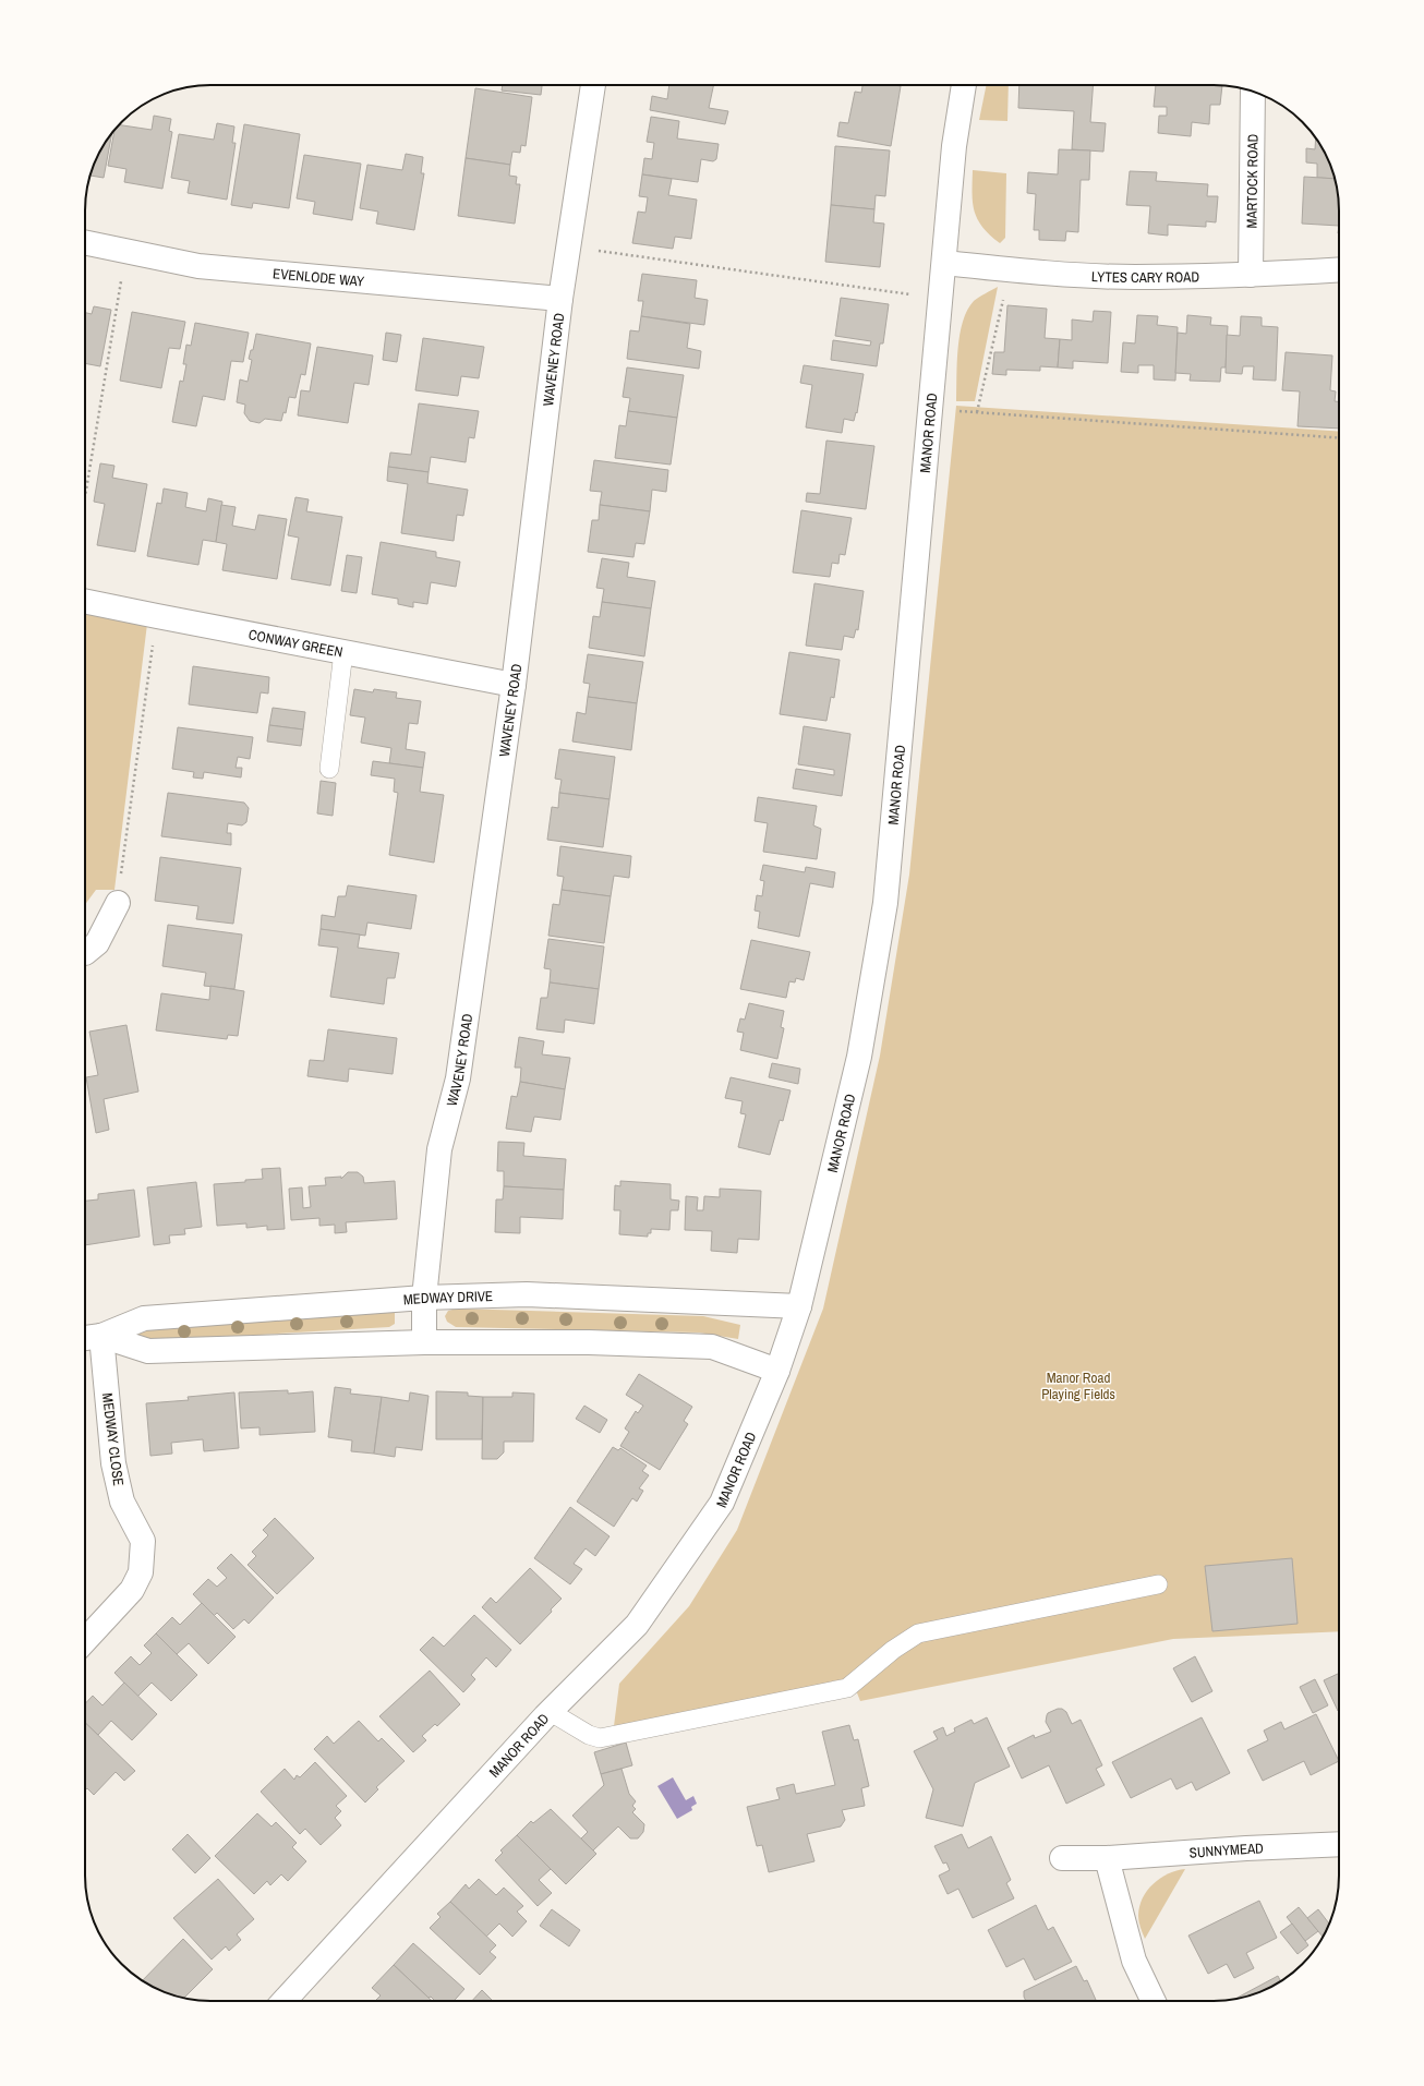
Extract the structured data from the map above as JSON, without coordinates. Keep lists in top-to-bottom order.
{
  "streets": {
    "street": [
      "MARTOCK ROAD",
      "LYTES CARY ROAD",
      "EVENLODE WAY",
      "WAVENEY ROAD",
      "MANOR ROAD",
      "CONWAY GREEN",
      "MEDWAY DRIVE",
      "MEDWAY CLOSE",
      "SUNNYMEAD"
    ]
  },
  "crossings": [
    ["MARTOCK ROAD", "LYTES CARY ROAD"],
    ["LYTES CARY ROAD", "MANOR ROAD"],
    ["EVENLODE WAY", "WAVENEY ROAD"],
    ["WAVENEY ROAD", "CONWAY GREEN"],
    ["WAVENEY ROAD", "MEDWAY DRIVE"],
    ["MANOR ROAD", "MEDWAY DRIVE"],
    ["MEDWAY DRIVE", "MEDWAY CLOSE"]
  ],
  "parks": ["Manor Road Playing Fields"]
}
